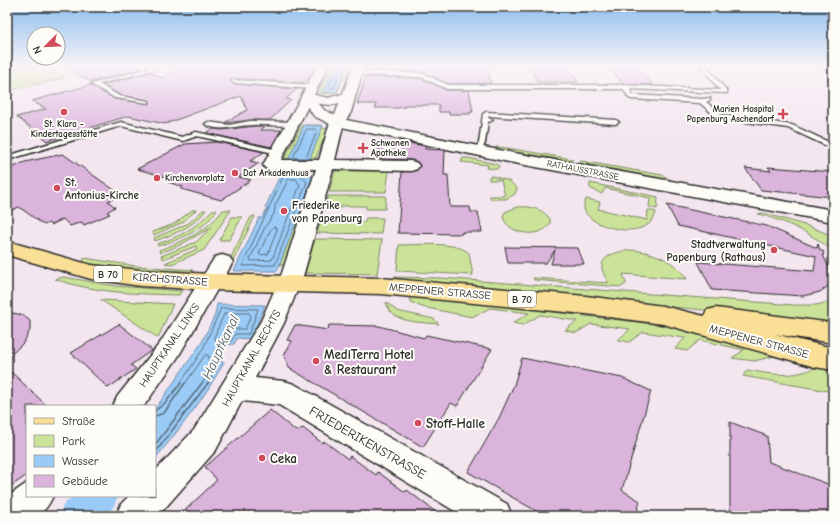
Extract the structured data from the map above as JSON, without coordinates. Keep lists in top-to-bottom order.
{
  "streets": {
    "main road": ["B 70", "KIRCHSTRASSE", "MEPPENER STRASSE"],
    "street": [
      "RATHAUSSTRASSE",
      "HAUPTKANAL LINKS",
      "HAUPTKANAL RECHTS",
      "FRIEDERIKENSTRASSE"
    ]
  },
  "crossings": [
    ["RATHAUSSTRASSE", "HAUPTKANAL RECHTS"],
    ["KIRCHSTRASSE", "MEPPENER STRASSE"],
    ["KIRCHSTRASSE", "HAUPTKANAL LINKS"],
    ["KIRCHSTRASSE", "HAUPTKANAL RECHTS"],
    ["MEPPENER STRASSE", "HAUPTKANAL RECHTS"],
    ["HAUPTKANAL RECHTS", "FRIEDERIKENSTRASSE"]
  ],
  "water": ["Hauptkanal"],
  "places": {
    "other": [
      "St. Klara - Kindertagesstätte",
      "Dat Arkadenhuus",
      "Kirchenvorplatz",
      "St. Antonius-Kirche",
      "Friederike von Papenburg",
      "Stadtverwaltung Papenburg (Rathaus)",
      "MediTerra Hotel & Restaurant",
      "Stoff-Halle",
      "Ceka"
    ],
    "health": ["Marien Hospital Papenburg Aschendorf", "Schwanen Apotheke"]
  },
  "legend": [
    "Straße",
    "Park",
    "Wasser",
    "Gebäude"
  ],
  "north": "bottom left"
}
